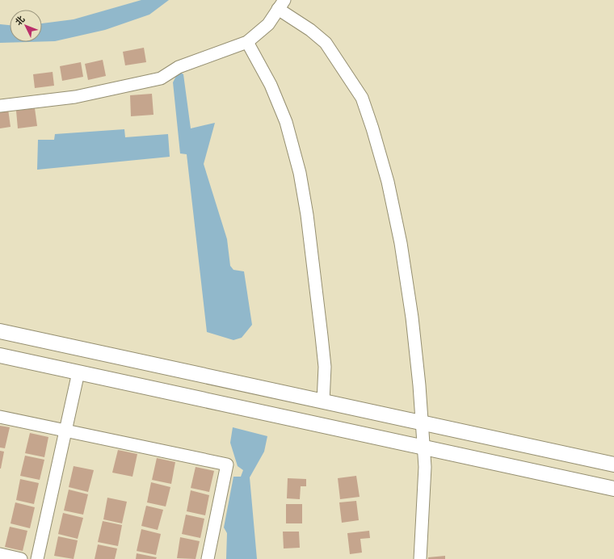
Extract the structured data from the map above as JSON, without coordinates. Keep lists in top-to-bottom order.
{
  "north": "top left"
}
